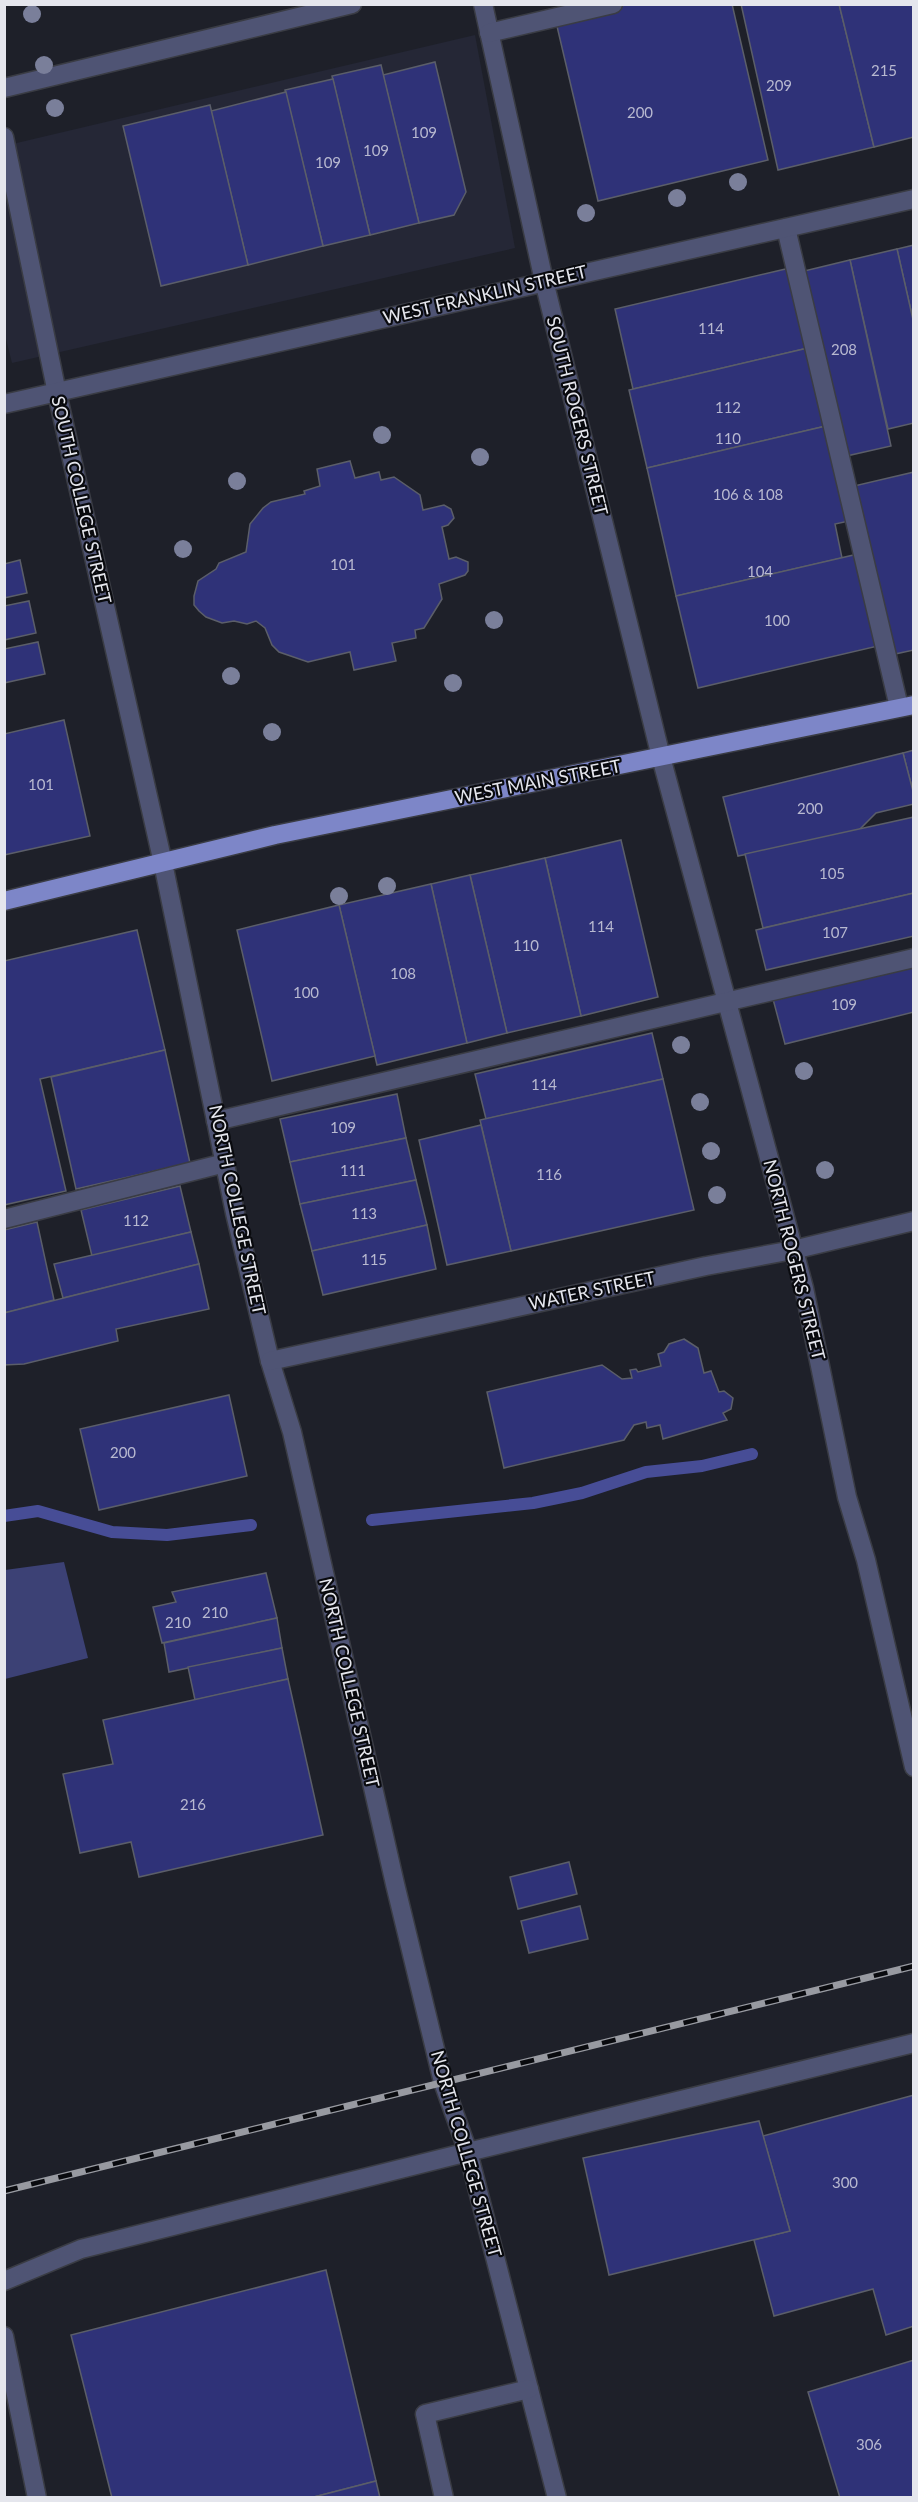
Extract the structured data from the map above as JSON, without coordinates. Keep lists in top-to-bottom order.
{
  "streets": {
    "main road": ["WEST MAIN STREET"],
    "street": [
      "WEST FRANKLIN STREET",
      "SOUTH ROGERS STREET",
      "SOUTH COLLEGE STREET",
      "NORTH COLLEGE STREET",
      "NORTH ROGERS STREET",
      "WATER STREET"
    ]
  },
  "crossings": [
    ["WEST FRANKLIN STREET", "SOUTH ROGERS STREET"],
    ["WEST FRANKLIN STREET", "SOUTH COLLEGE STREET"],
    ["SOUTH ROGERS STREET", "WEST MAIN STREET"],
    ["SOUTH ROGERS STREET", "NORTH ROGERS STREET"],
    ["SOUTH COLLEGE STREET", "WEST MAIN STREET"],
    ["SOUTH COLLEGE STREET", "NORTH COLLEGE STREET"],
    ["WEST MAIN STREET", "NORTH COLLEGE STREET"],
    ["WEST MAIN STREET", "NORTH ROGERS STREET"],
    ["NORTH COLLEGE STREET", "WATER STREET"],
    ["NORTH ROGERS STREET", "WATER STREET"]
  ],
  "house_numbers": [
    "215",
    "209",
    "200",
    "109",
    "109",
    "109",
    "114",
    "208",
    "112",
    "110",
    "106 & 108",
    "101",
    "104",
    "100",
    "101",
    "200",
    "105",
    "114",
    "107",
    "110",
    "108",
    "100",
    "109",
    "114",
    "109",
    "111",
    "116",
    "113",
    "112",
    "115",
    "200",
    "210",
    "210",
    "216",
    "300",
    "306"
  ]
}
